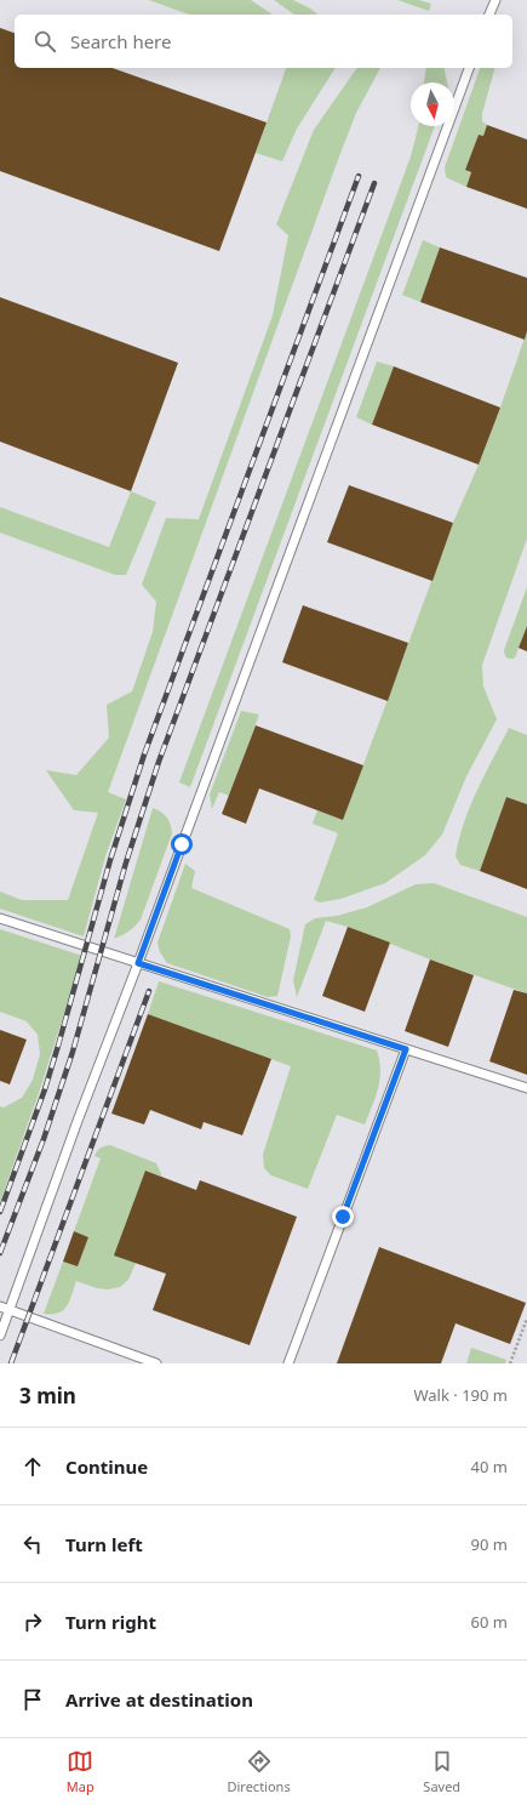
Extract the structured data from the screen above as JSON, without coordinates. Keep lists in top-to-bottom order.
{
  "north": "bottom",
  "page": {
    "search": "Search here",
    "heading": ["3 min", "Walk · 190 m"],
    "list": [
      ["Continue", "40 m"],
      ["Turn left", "90 m"],
      ["Turn right", "60 m"],
      "Arrive at destination"
    ],
    "nav": ["Map", "Directions", "Saved"]
  }
}
